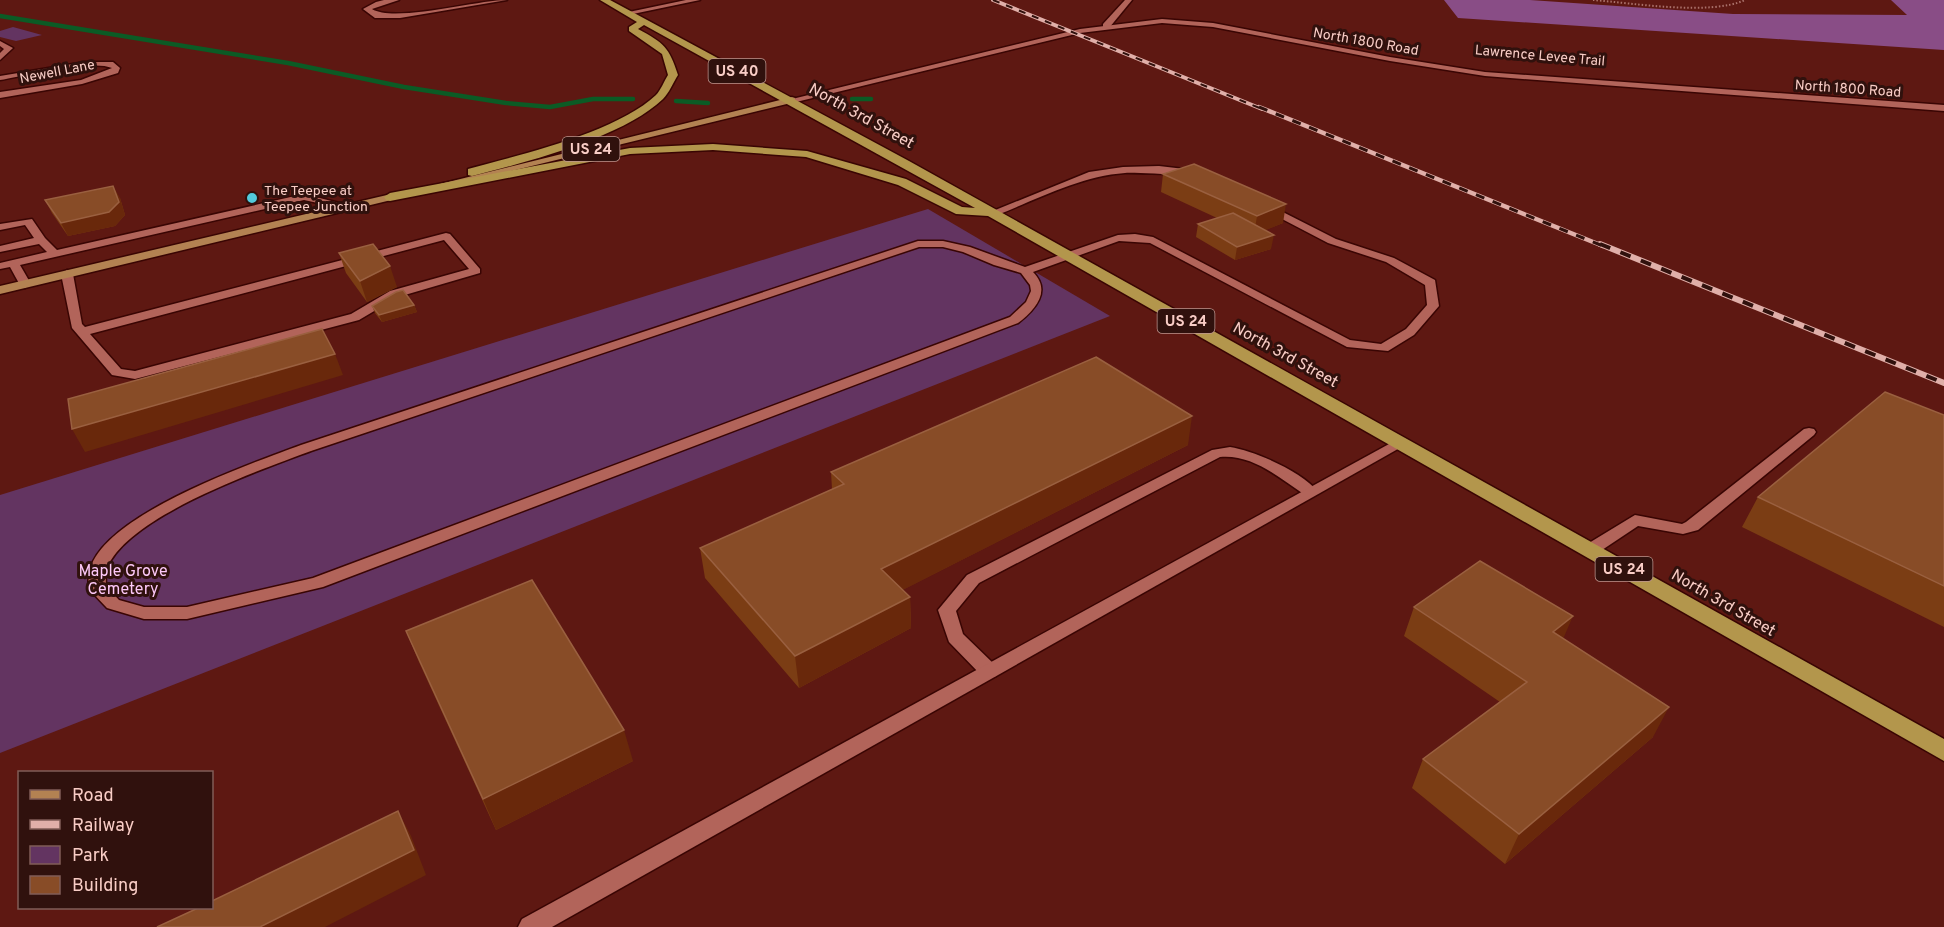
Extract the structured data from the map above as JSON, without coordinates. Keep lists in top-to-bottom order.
{
  "streets": {
    "highway": ["US 40", "North 3rd Street", "US 24"],
    "street": ["North 1800 Road", "Newell Lane"]
  },
  "crossings": [
    ["North 1800 Road", "North 3rd Street"],
    ["North 1800 Road", "US 24"],
    ["North 3rd Street", "US 24"]
  ],
  "parks": ["Maple Grove Cemetery"],
  "places": ["The Teepee at Teepee Junction"],
  "legend": [
    "Road",
    "Railway",
    "Park",
    "Building"
  ]
}
